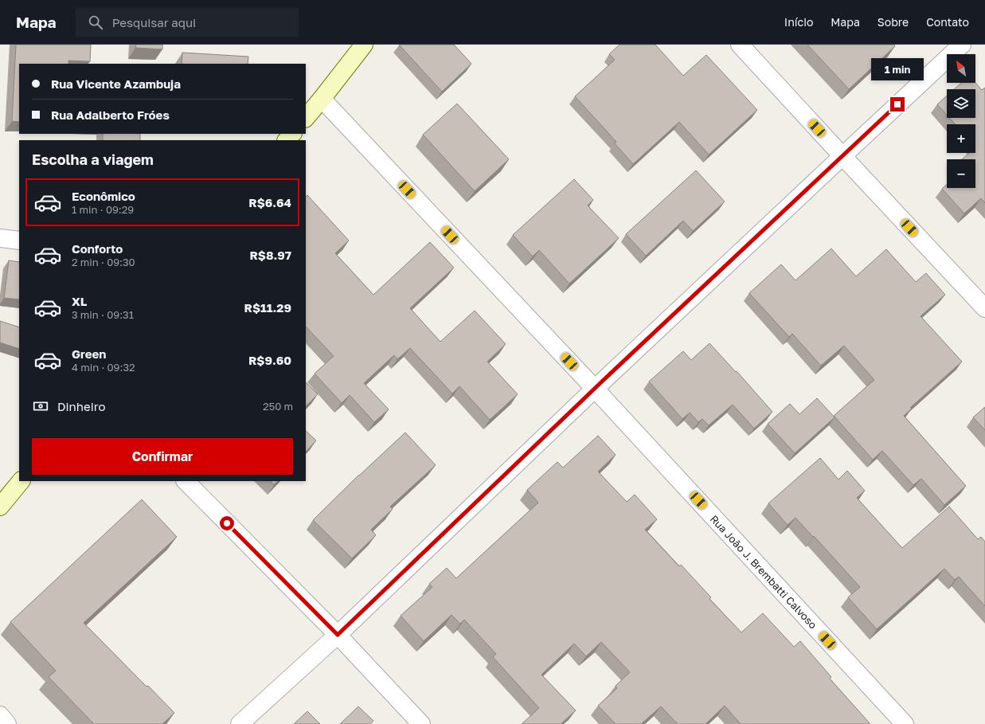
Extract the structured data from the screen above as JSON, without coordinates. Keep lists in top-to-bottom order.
{
  "streets": {
    "street": ["Rua João J. Brembatti Calvoso"]
  },
  "north": "top left",
  "page": {
    "header": "Mapa",
    "search": "Pesquisar aqui",
    "nav": [
      "Início",
      "Mapa",
      "Sobre",
      "Contato"
    ],
    "map_buttons": ["+", "−"],
    "bubble": "1 min",
    "banner": ["Rua Vicente Azambuja", "Rua Adalberto Fróes"],
    "heading": "Escolha a viagem",
    "list": [
      {
        "name": "Econômico",
        "note": "1 min · 09:29",
        "value": "R$6.64"
      },
      {
        "name": "Conforto",
        "note": "2 min · 09:30",
        "value": "R$8.97"
      },
      {
        "name": "XL",
        "note": "3 min · 09:31",
        "value": "R$11.29"
      },
      {
        "name": "Green",
        "note": "4 min · 09:32",
        "value": "R$9.60"
      }
    ],
    "pay": ["Dinheiro", "250 m"],
    "buttons": "Confirmar"
  }
}
